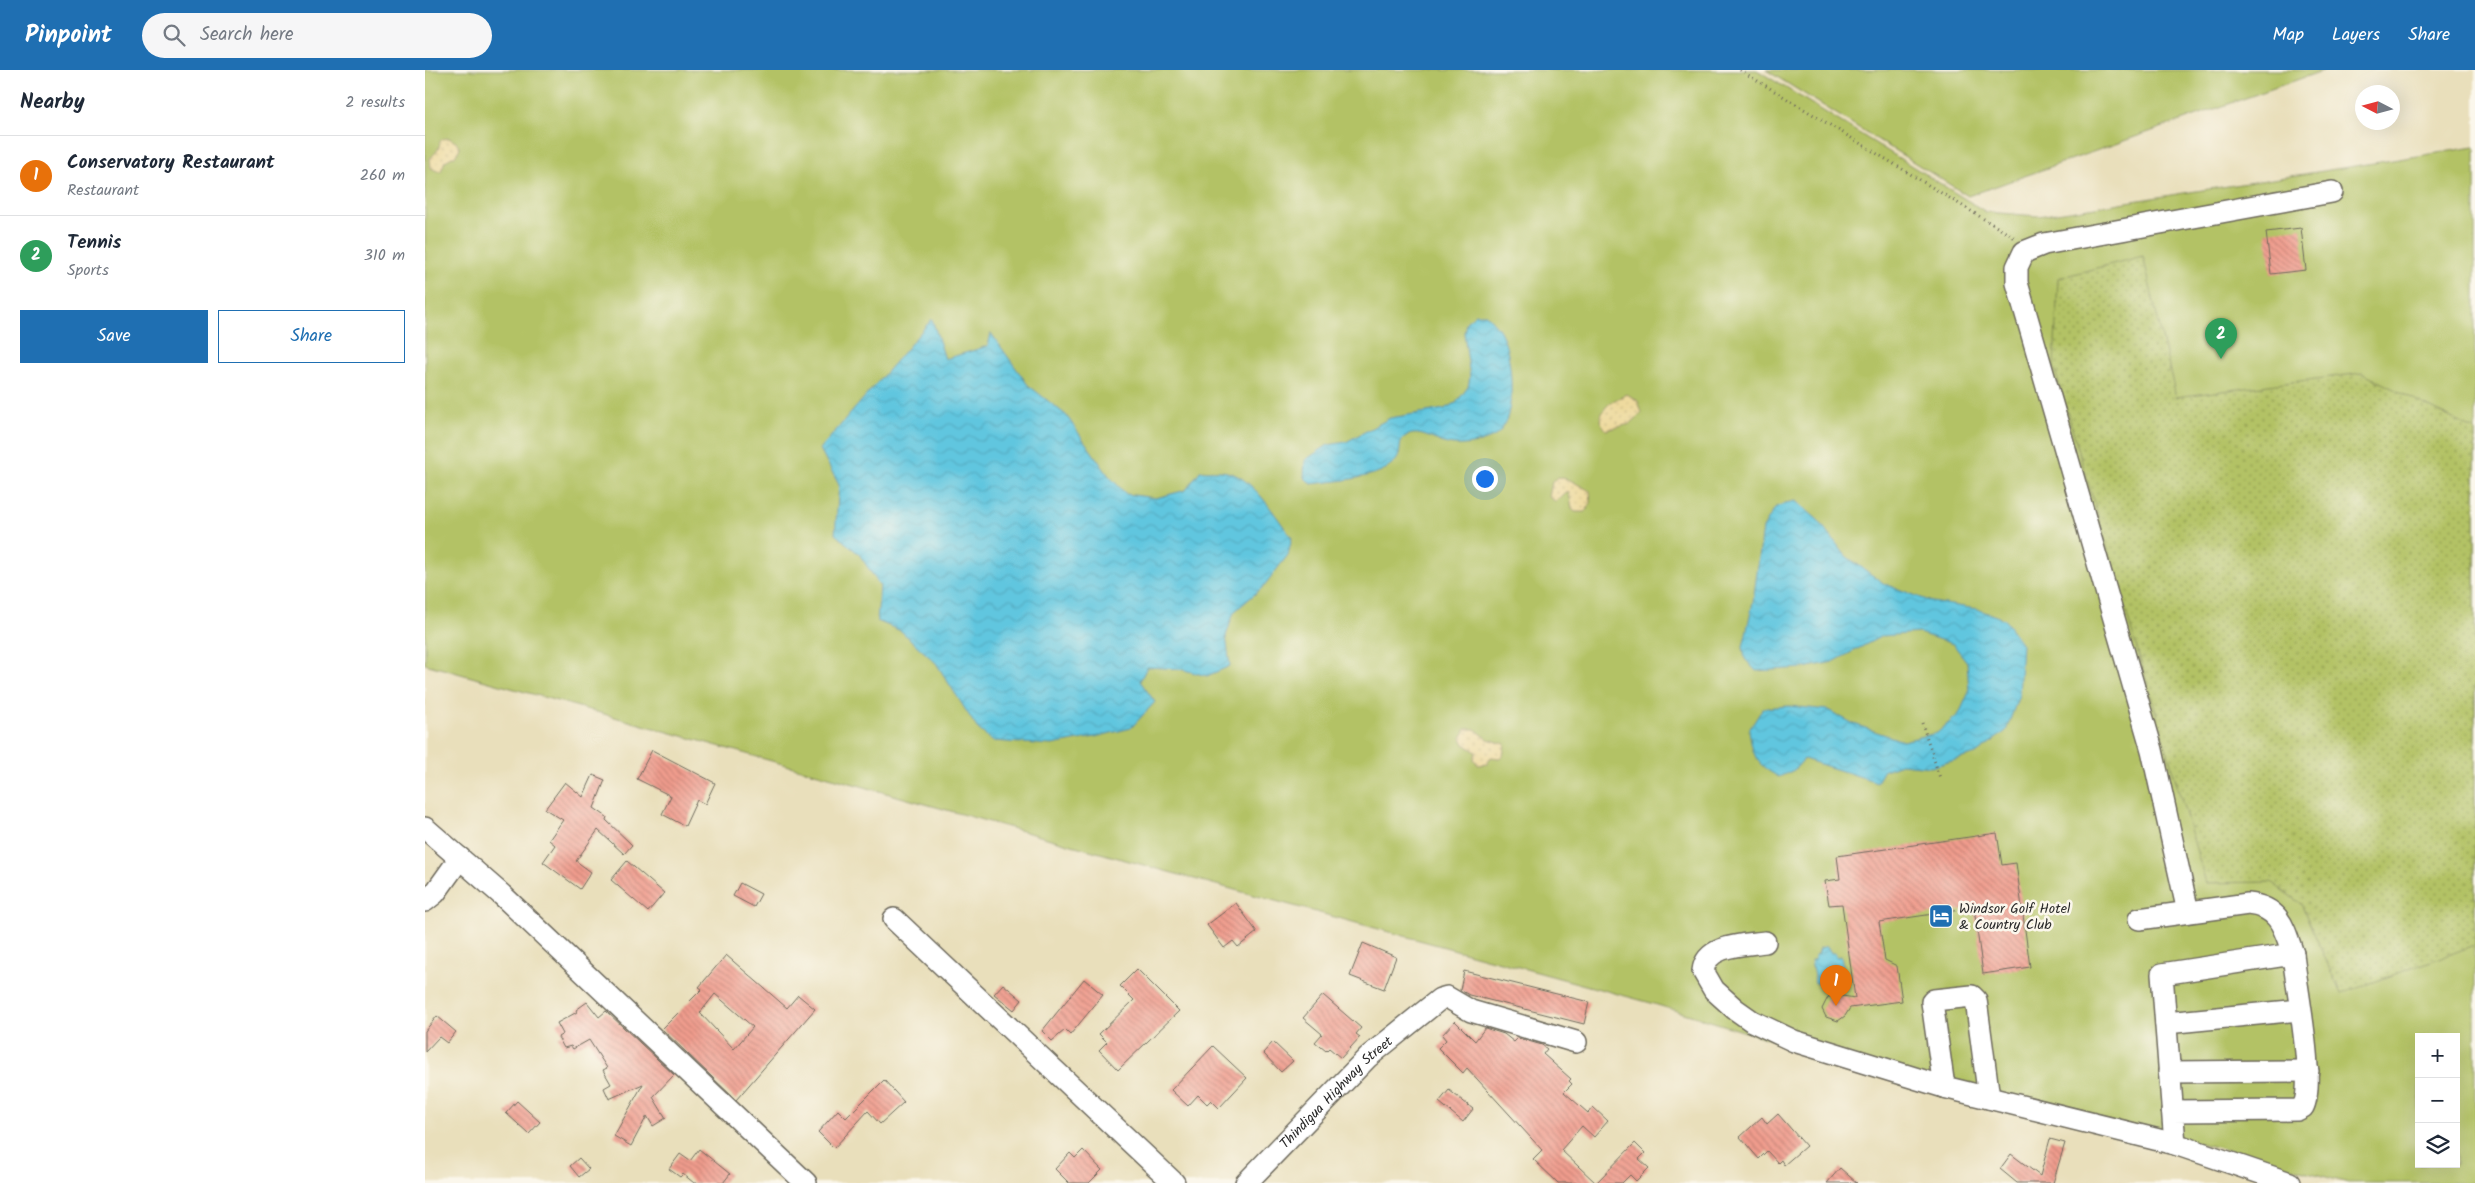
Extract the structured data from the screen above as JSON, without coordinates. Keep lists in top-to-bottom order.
{
  "streets": {
    "street": ["Thindigua Highway Street"]
  },
  "places": {
    "hotel": ["Windsor Golf Hotel & Country Club"]
  },
  "north": "left",
  "page": {
    "header": "Pinpoint",
    "search": "Search here",
    "nav": ["Map", "Layers", "Share"],
    "heading": ["Nearby", "2 results"],
    "list": [
      {
        "mark": "1",
        "name": "Conservatory Restaurant",
        "note": "Restaurant",
        "value": "260 m"
      },
      {
        "mark": "2",
        "name": "Tennis",
        "note": "Sports",
        "value": "310 m"
      }
    ],
    "buttons": ["Save", "Share"],
    "pins": ["2", "1"],
    "map_buttons": ["+", "−"]
  }
}
